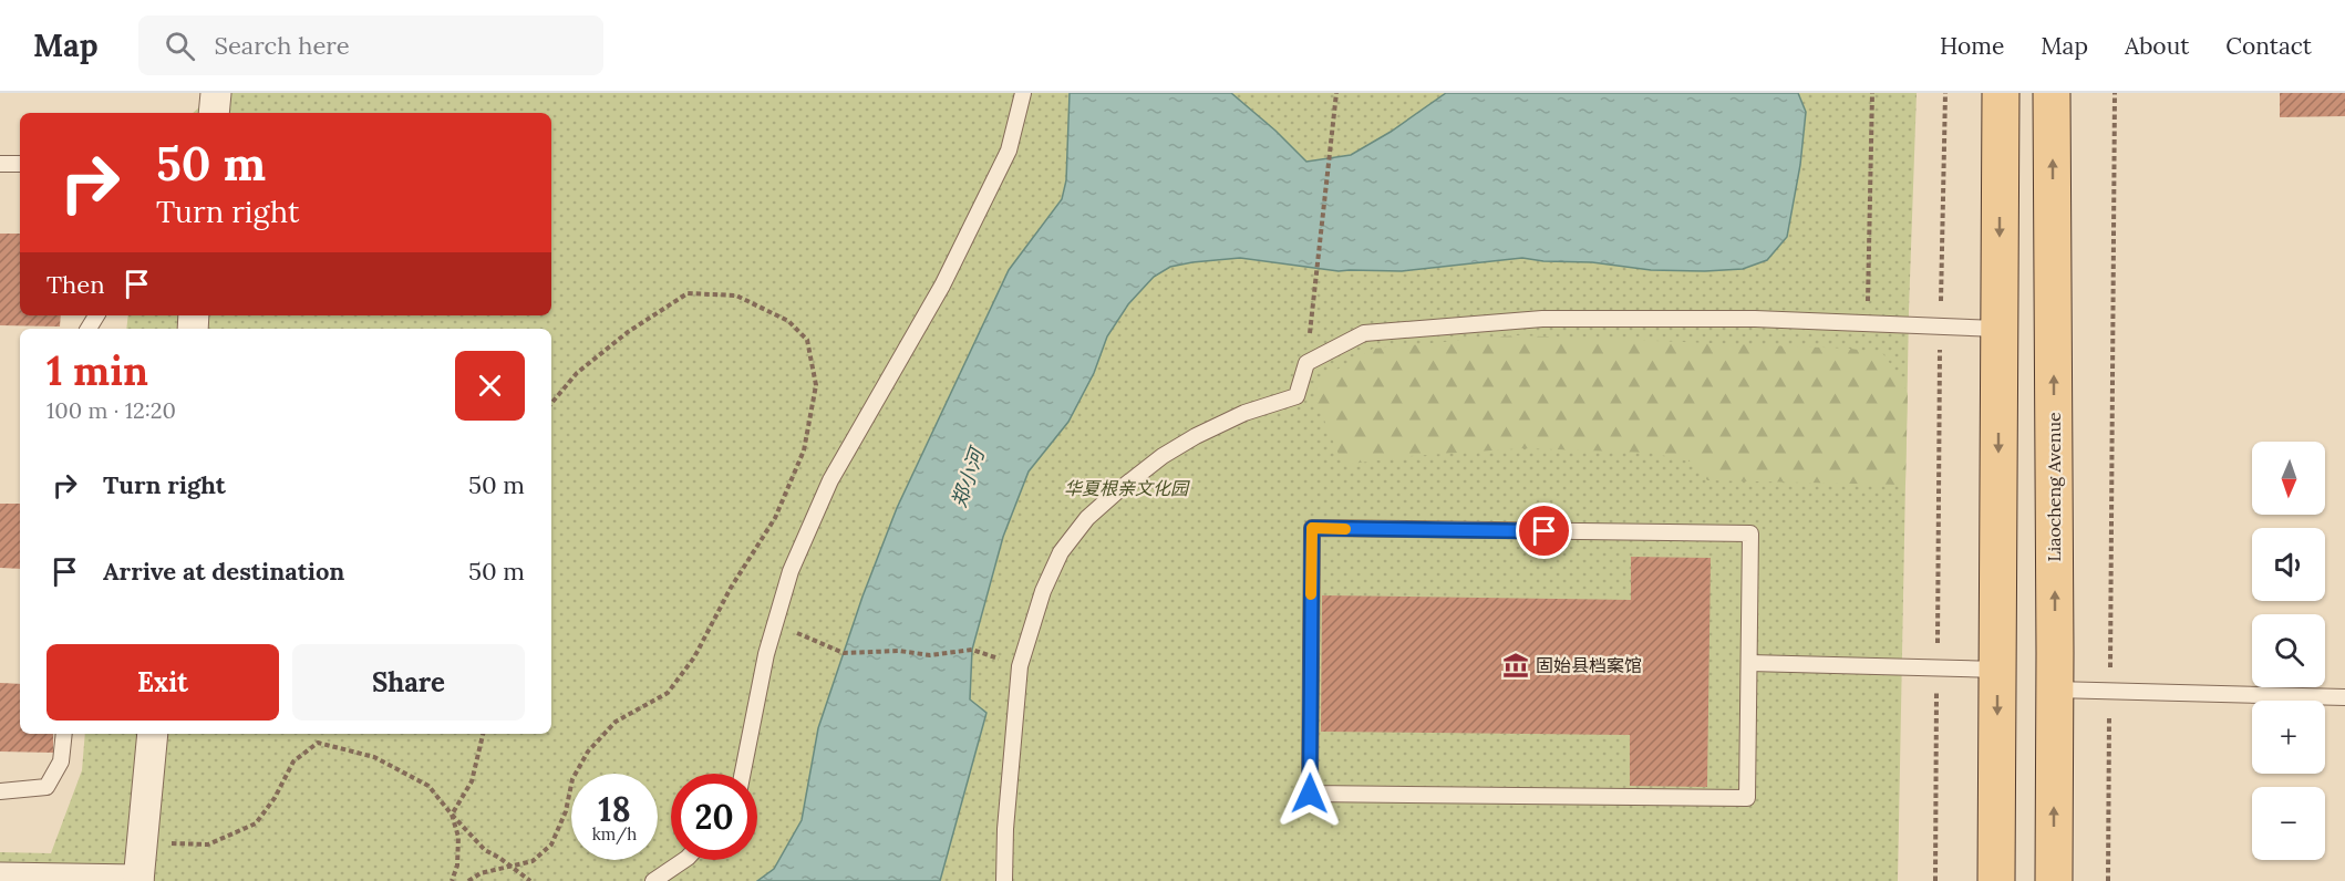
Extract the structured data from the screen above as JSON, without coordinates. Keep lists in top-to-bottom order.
{
  "streets": {
    "main road": ["Liaocheng Avenue"]
  },
  "water": ["郑小河"],
  "parks": ["华夏根亲文化园"],
  "places": {
    "museum": ["固始县档案馆"]
  },
  "north": "bottom",
  "page": {
    "header": "Map",
    "search": "Search here",
    "nav": [
      "Home",
      "Map",
      "About",
      "Contact"
    ],
    "turn": ["50 m", "Turn right"],
    "then": "Then",
    "heading": ["1 min", "100 m · 12:20"],
    "map_buttons": ["+", "−"],
    "list": [
      {
        "name": "Turn right",
        "value": "50 m"
      },
      {
        "name": "Arrive at destination",
        "value": "50 m"
      }
    ],
    "buttons": ["Exit", "Share"],
    "speed": "18 km/h",
    "limit": "20"
  }
}
